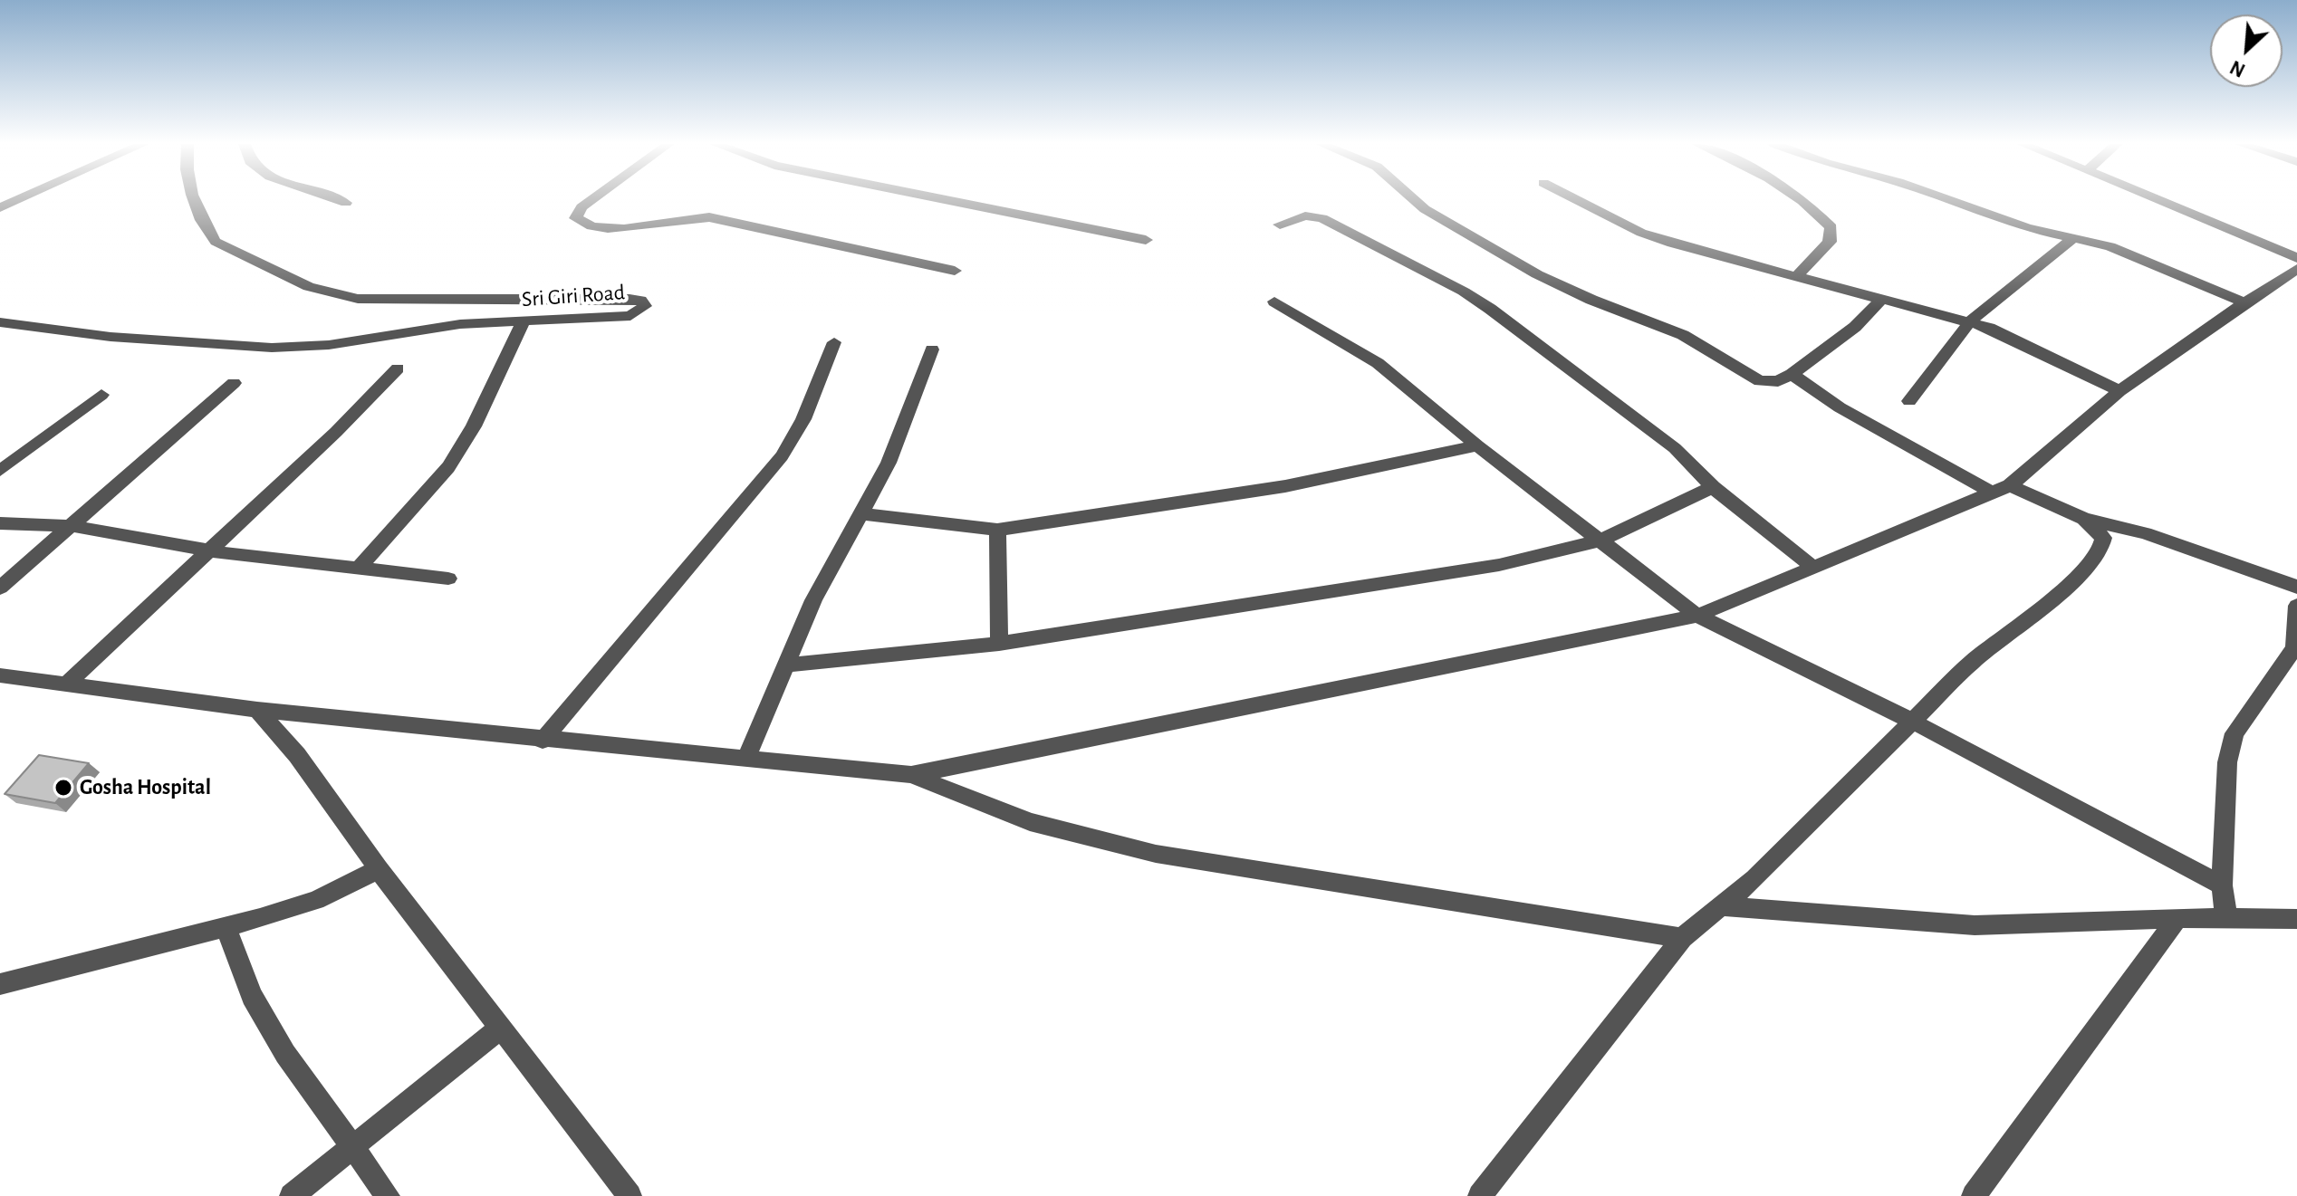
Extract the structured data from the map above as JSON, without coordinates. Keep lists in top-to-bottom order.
{
  "streets": {
    "street": ["Sri Giri Road"]
  },
  "places": ["Gosha Hospital"],
  "north": "bottom left"
}
